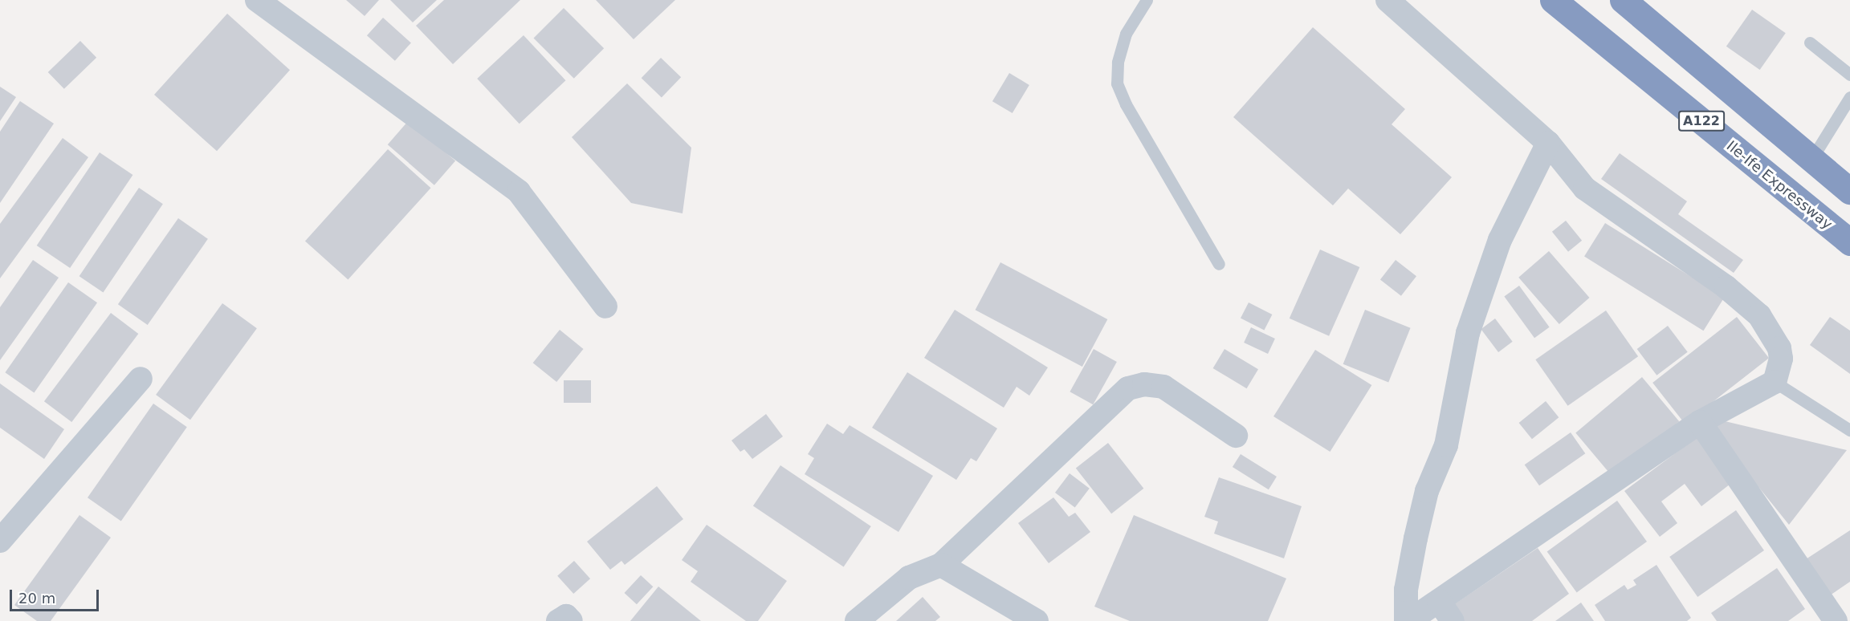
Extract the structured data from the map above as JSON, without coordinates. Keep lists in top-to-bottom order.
{
  "streets": {
    "highway": ["A122", "Ile-Ife Expressway"]
  },
  "scale_bar": "20 m"
}
